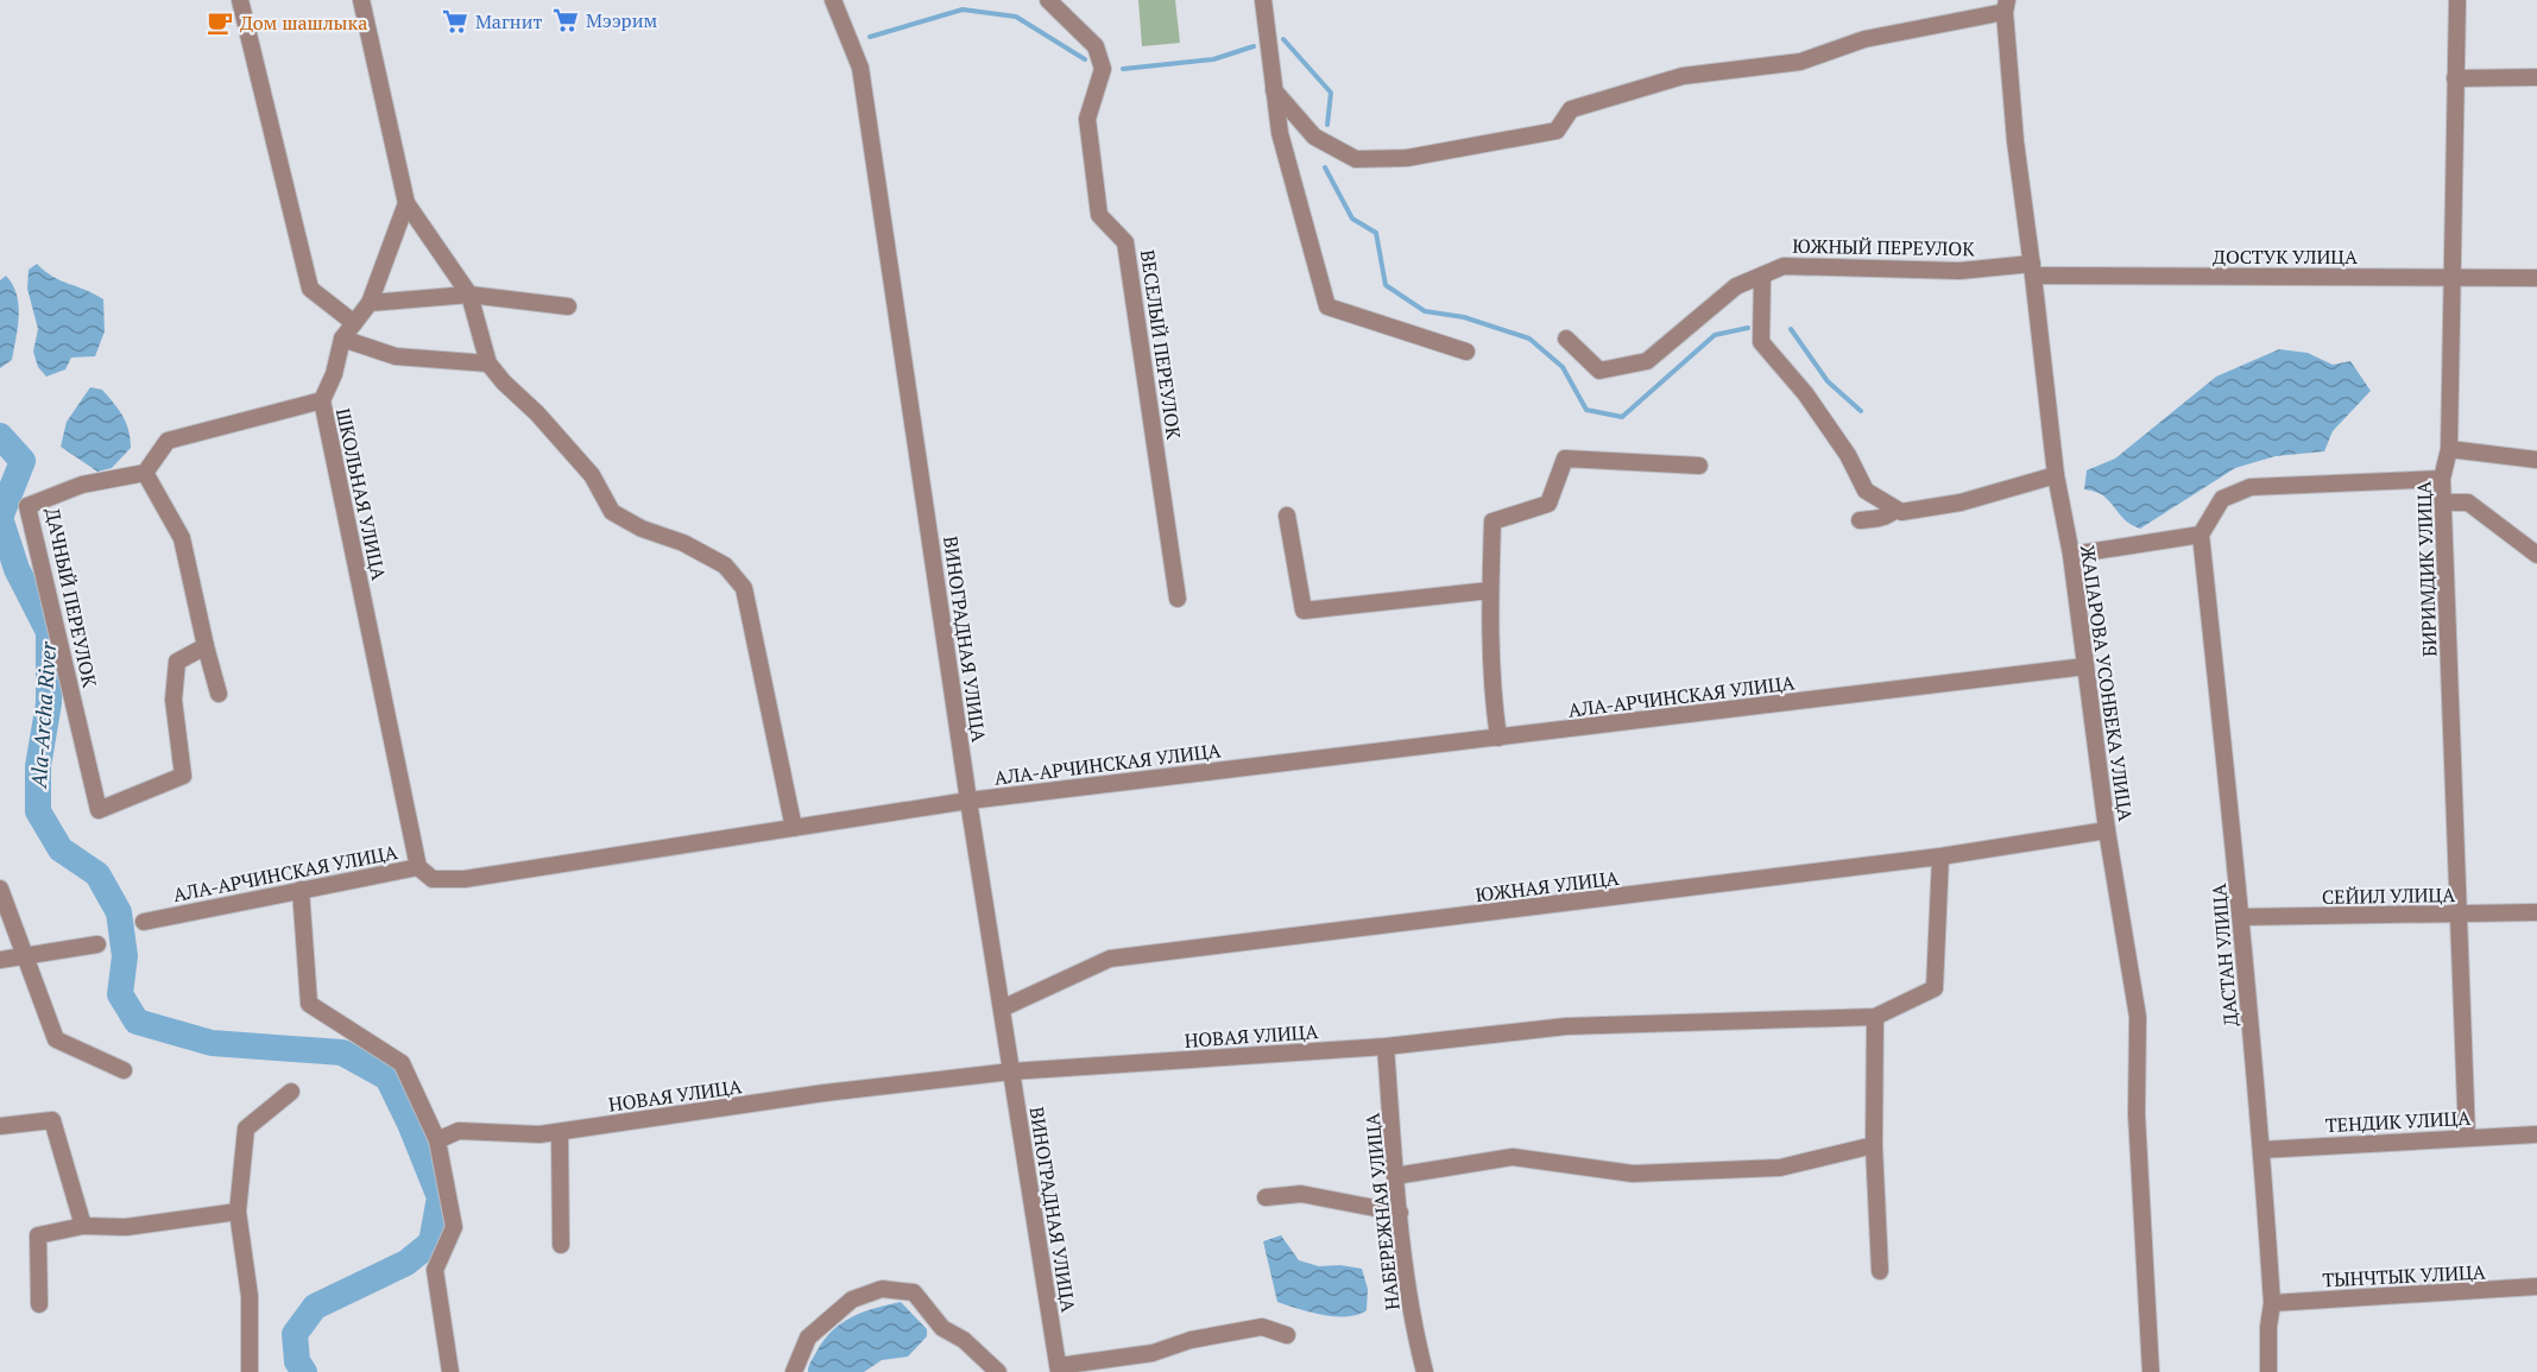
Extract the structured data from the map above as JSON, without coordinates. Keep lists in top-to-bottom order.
{
  "streets": {
    "street": [
      "ЮЖНЫЙ ПЕРЕУЛОК",
      "ДОСТУК УЛИЦА",
      "ВЕСЕЛЫЙ ПЕРЕУЛОК",
      "ШКОЛЬНАЯ УЛИЦА",
      "БИРИМДИК УЛИЦА",
      "ДАЧНЫЙ ПЕРЕУЛОК",
      "ВИНОГРАДНАЯ УЛИЦА",
      "ЖАПАРОВА УСОНБЕКА УЛИЦА",
      "АЛА-АРЧИНСКАЯ УЛИЦА",
      "ЮЖНАЯ УЛИЦА",
      "СЕЙИЛ УЛИЦА",
      "ДАСТАН УЛИЦА",
      "НОВАЯ УЛИЦА",
      "ТЕНДИК УЛИЦА",
      "НАБЕРЕЖНАЯ УЛИЦА",
      "ТЫНЧТЫК УЛИЦА"
    ]
  },
  "crossings": [
    ["ЮЖНЫЙ ПЕРЕУЛОК", "ДОСТУК УЛИЦА"],
    ["ЮЖНЫЙ ПЕРЕУЛОК", "ЖАПАРОВА УСОНБЕКА УЛИЦА"],
    ["ДОСТУК УЛИЦА", "БИРИМДИК УЛИЦА"],
    ["ДОСТУК УЛИЦА", "ЖАПАРОВА УСОНБЕКА УЛИЦА"],
    ["ШКОЛЬНАЯ УЛИЦА", "АЛА-АРЧИНСКАЯ УЛИЦА"],
    ["БИРИМДИК УЛИЦА", "СЕЙИЛ УЛИЦА"],
    ["БИРИМДИК УЛИЦА", "ТЕНДИК УЛИЦА"],
    ["ВИНОГРАДНАЯ УЛИЦА", "АЛА-АРЧИНСКАЯ УЛИЦА"],
    ["ВИНОГРАДНАЯ УЛИЦА", "ЮЖНАЯ УЛИЦА"],
    ["ВИНОГРАДНАЯ УЛИЦА", "НОВАЯ УЛИЦА"],
    ["ЖАПАРОВА УСОНБЕКА УЛИЦА", "АЛА-АРЧИНСКАЯ УЛИЦА"],
    ["ЖАПАРОВА УСОНБЕКА УЛИЦА", "ЮЖНАЯ УЛИЦА"],
    ["ЮЖНАЯ УЛИЦА", "НОВАЯ УЛИЦА"],
    ["СЕЙИЛ УЛИЦА", "ДАСТАН УЛИЦА"],
    ["ДАСТАН УЛИЦА", "ТЕНДИК УЛИЦА"],
    ["ДАСТАН УЛИЦА", "ТЫНЧТЫК УЛИЦА"],
    ["НОВАЯ УЛИЦА", "НАБЕРЕЖНАЯ УЛИЦА"]
  ],
  "water": ["Ala-Archa River"],
  "places": {
    "supermarket": ["Мээрим", "Магнит"],
    "cafe": ["Дом шашлыка"]
  }
}
